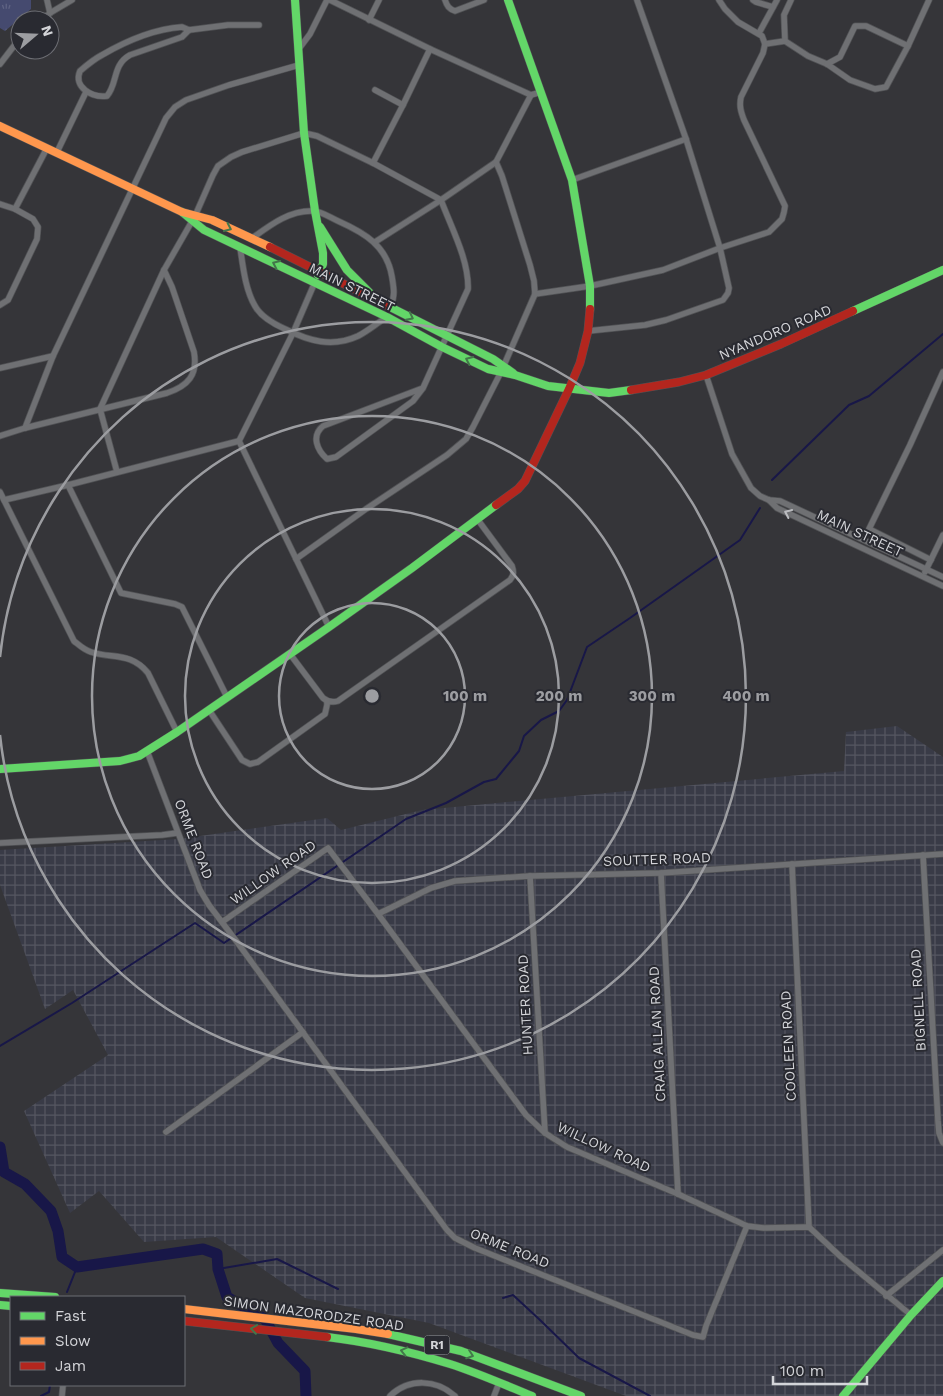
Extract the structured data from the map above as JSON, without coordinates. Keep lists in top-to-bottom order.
{
  "streets": {
    "main road": [
      "MAIN STREET",
      "NYANDORO ROAD",
      "SIMON MAZORODZE ROAD",
      "R1"
    ],
    "street": [
      "ORME ROAD",
      "SOUTTER ROAD",
      "WILLOW ROAD",
      "BIGNELL ROAD",
      "HUNTER ROAD",
      "CRAIG ALLAN ROAD",
      "COOLEEN ROAD"
    ]
  },
  "crossings": [
    ["MAIN STREET", "NYANDORO ROAD"],
    ["ORME ROAD", "WILLOW ROAD"],
    ["SOUTTER ROAD", "WILLOW ROAD"],
    ["SOUTTER ROAD", "BIGNELL ROAD"],
    ["SOUTTER ROAD", "HUNTER ROAD"],
    ["SOUTTER ROAD", "CRAIG ALLAN ROAD"],
    ["SOUTTER ROAD", "COOLEEN ROAD"],
    ["WILLOW ROAD", "HUNTER ROAD"],
    ["WILLOW ROAD", "CRAIG ALLAN ROAD"],
    ["WILLOW ROAD", "COOLEEN ROAD"],
    ["SIMON MAZORODZE ROAD", "R1"]
  ],
  "legend": ["Fast", "Slow", "Jam"],
  "scale_bar": "100 m",
  "north": "right",
  "rings": [
    "100 m",
    "200 m",
    "300 m",
    "400 m"
  ]
}
